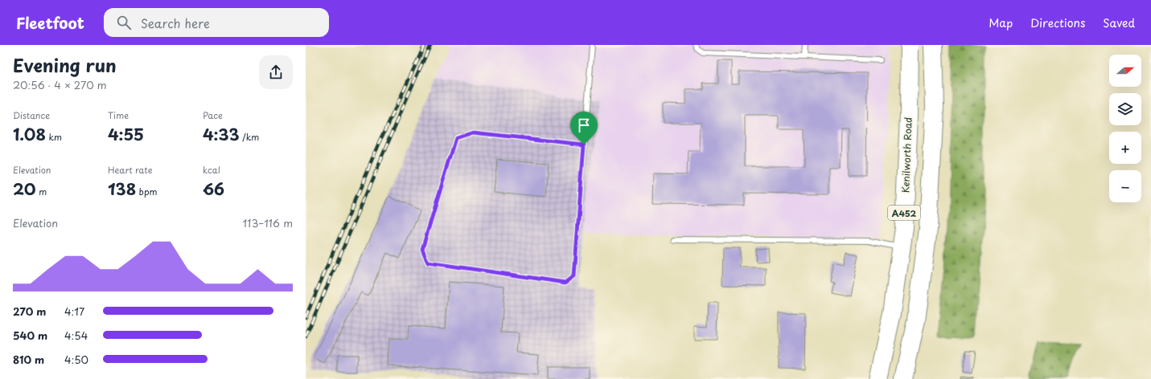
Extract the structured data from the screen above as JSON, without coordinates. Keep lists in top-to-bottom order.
{
  "streets": {
    "highway": ["Kenilworth Road", "A452"]
  },
  "north": "right",
  "page": {
    "header": "Fleetfoot",
    "search": "Search here",
    "nav": ["Map", "Directions", "Saved"],
    "heading": ["Evening run", "20:56 · 4 × 270 m"],
    "map_buttons": ["+", "−"],
    "stats": [
      ["Distance", "1.08 km"],
      ["Time", "4:55"],
      ["Pace", "4:33 /km"],
      ["Elevation", "20 m"],
      ["Heart rate", "138 bpm"],
      ["kcal", "66"]
    ],
    "chart": ["Elevation", "113–116 m"],
    "list": [
      {
        "name": "270 m",
        "note": "4:17"
      },
      {
        "name": "540 m",
        "note": "4:54"
      },
      {
        "name": "810 m",
        "note": "4:50"
      }
    ]
  }
}
